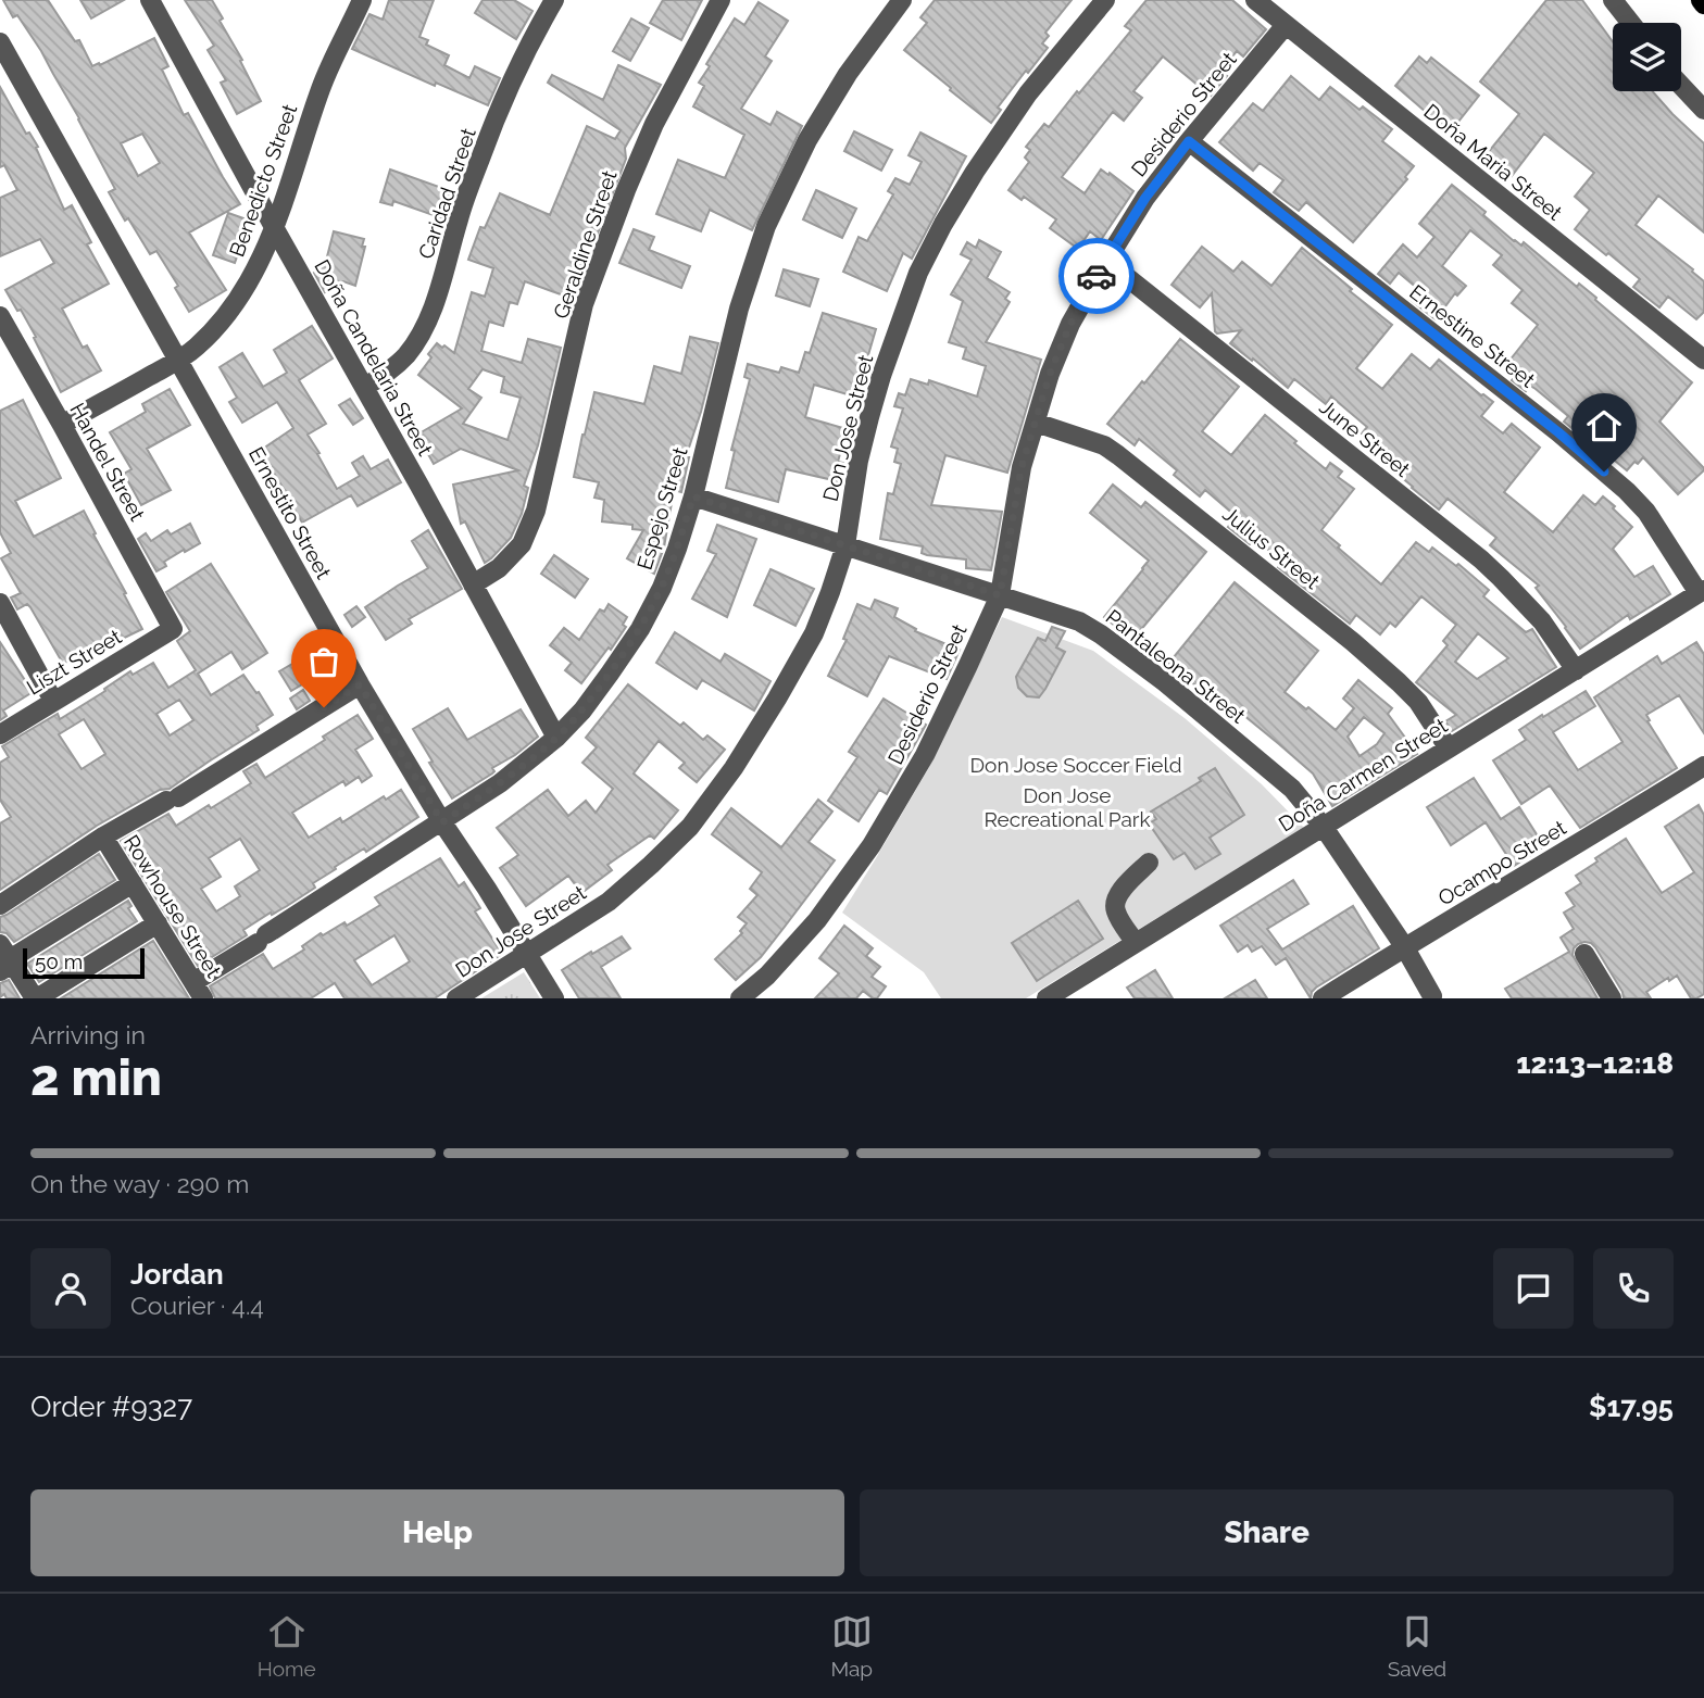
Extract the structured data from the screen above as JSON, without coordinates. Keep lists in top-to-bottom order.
{
  "streets": {
    "street": [
      "Desiderio Street",
      "Doña Maria Street",
      "Benedicto Street",
      "Caridad Street",
      "Geraldine Street",
      "Ernestine Street",
      "Doña Candelaria Street",
      "Don Jose Street",
      "June Street",
      "Handel Street",
      "Espejo Street",
      "Ernestito Street",
      "Julius Street",
      "Liszt Street",
      "Pantaleona Street",
      "Doña Carmen Street",
      "Ocampo Street",
      "Rowhouse Street"
    ]
  },
  "crossings": [
    ["Desiderio Street", "Doña Maria Street"],
    ["Desiderio Street", "Ernestine Street"],
    ["Desiderio Street", "June Street"],
    ["Desiderio Street", "Julius Street"],
    ["Desiderio Street", "Pantaleona Street"],
    ["Benedicto Street", "Doña Candelaria Street"],
    ["Benedicto Street", "Handel Street"],
    ["Benedicto Street", "Ernestito Street"],
    ["Caridad Street", "Doña Candelaria Street"],
    ["Geraldine Street", "Doña Candelaria Street"],
    ["Ernestine Street", "Doña Carmen Street"],
    ["Doña Candelaria Street", "Espejo Street"],
    ["Don Jose Street", "Ernestito Street"],
    ["Don Jose Street", "Pantaleona Street"],
    ["June Street", "Doña Carmen Street"],
    ["Handel Street", "Liszt Street"],
    ["Espejo Street", "Ernestito Street"],
    ["Espejo Street", "Pantaleona Street"],
    ["Espejo Street", "Rowhouse Street"],
    ["Julius Street", "Doña Carmen Street"],
    ["Pantaleona Street", "Doña Carmen Street"],
    ["Pantaleona Street", "Ocampo Street"]
  ],
  "parks": ["Don Jose Soccer Field", "Don Jose Recreational Park"],
  "scale_bar": "50 m",
  "page": {
    "scale": "50 m",
    "heading": ["2 min", "Arriving in", "12:13–12:18"],
    "panel": [
      "Jordan",
      "Courier · 4.4",
      "Order #9327",
      "$17.95"
    ],
    "bar": "On the way · 290 m",
    "buttons": ["Help", "Share"],
    "tabs": ["Home", "Map", "Saved"]
  }
}
